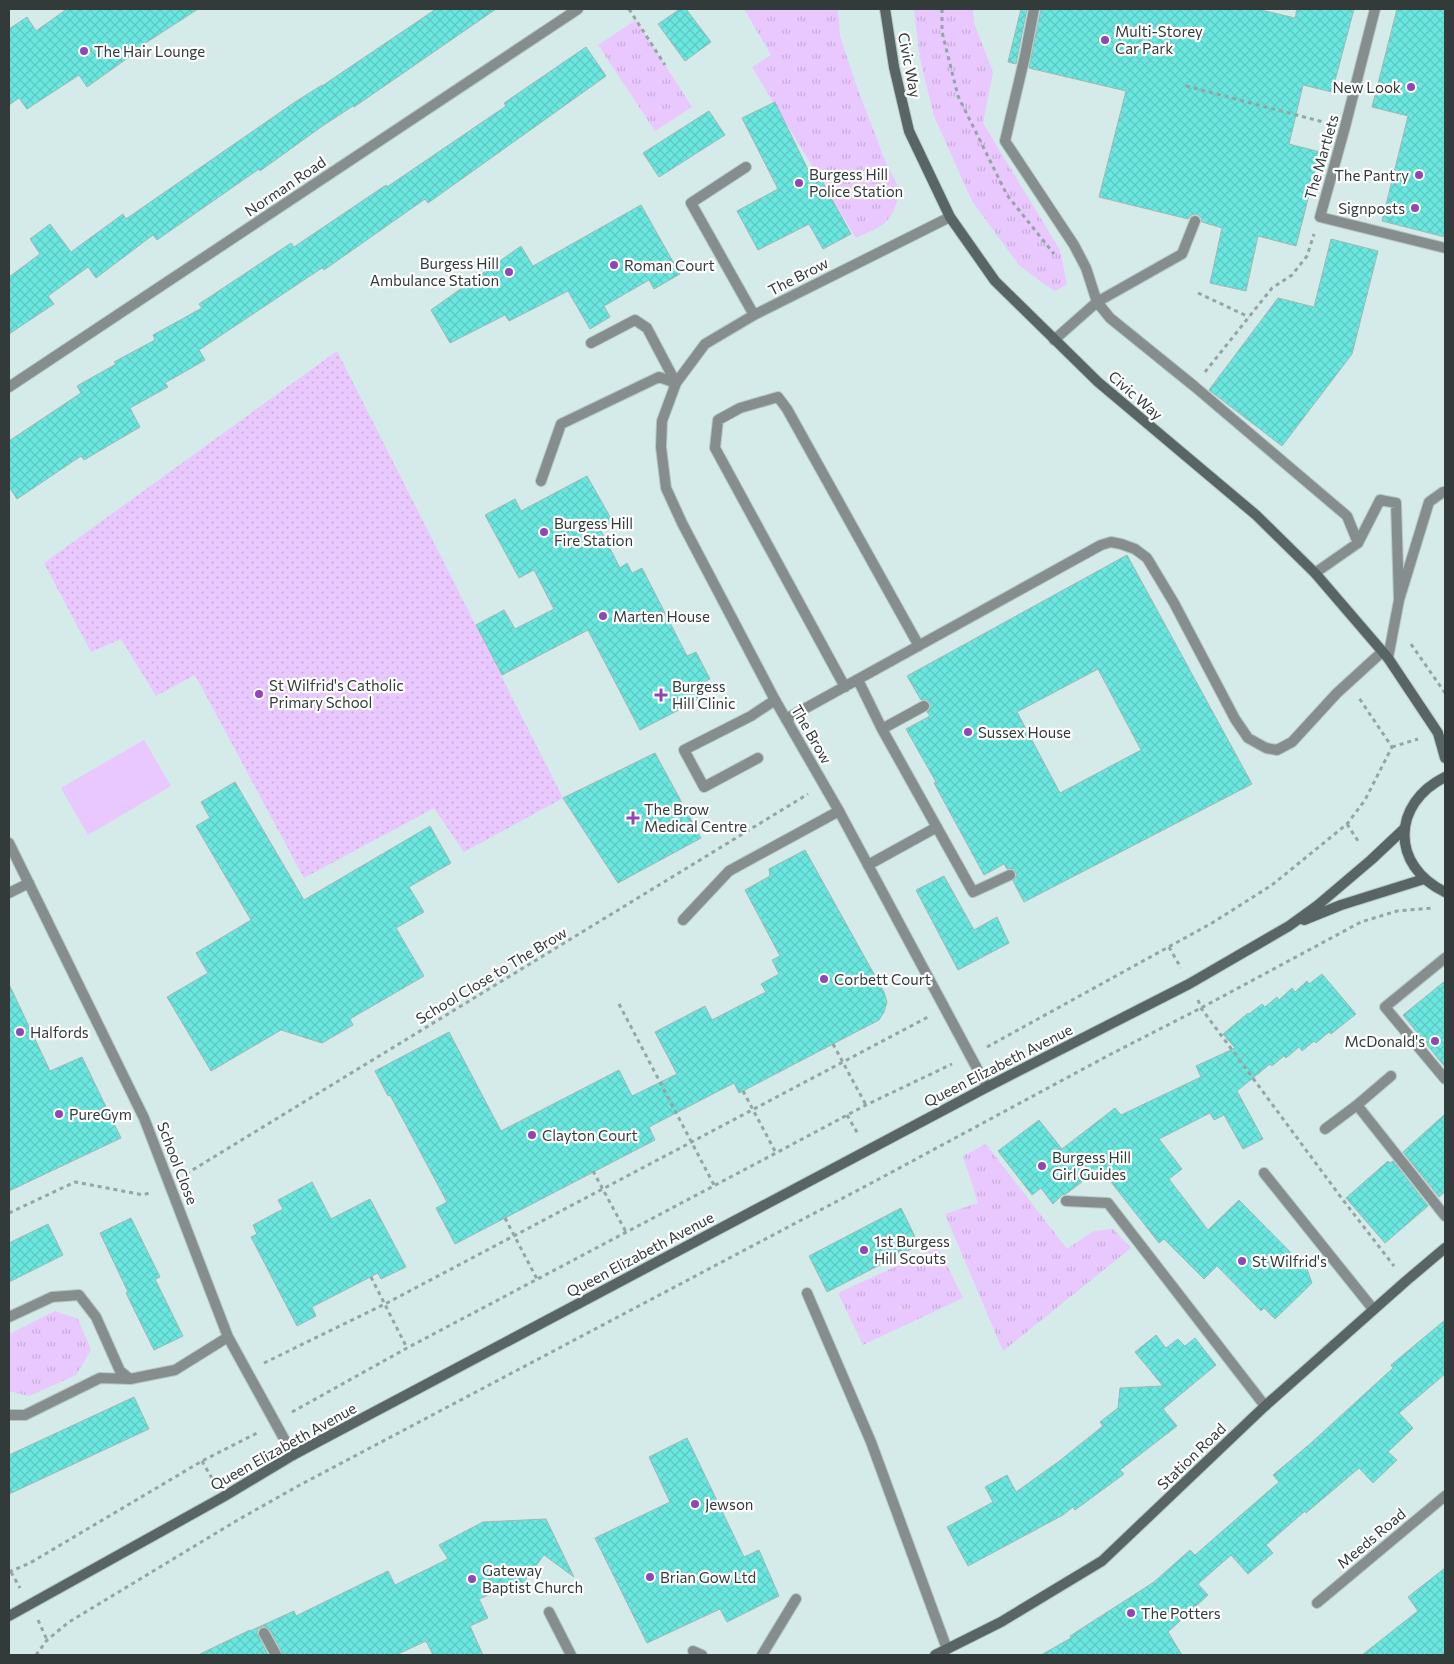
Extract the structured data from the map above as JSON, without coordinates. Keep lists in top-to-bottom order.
{
  "streets": {
    "main road": ["Civic Way", "Queen Elizabeth Avenue", "Station Road"],
    "street": [
      "The Martlets",
      "Norman Road",
      "The Brow",
      "School Close",
      "Meeds Road"
    ],
    "path": ["School Close to The Brow"]
  },
  "crossings": [
    ["Civic Way", "The Brow"],
    ["The Brow", "School Close to The Brow"],
    ["The Brow", "Queen Elizabeth Avenue"],
    ["School Close to The Brow", "School Close"],
    ["Queen Elizabeth Avenue", "School Close"]
  ],
  "places": {
    "other": [
      "Multi-Storey Car Park",
      "The Hair Lounge",
      "New Look",
      "The Pantry",
      "Burgess Hill Police Station",
      "Signposts",
      "Roman Court",
      "Burgess Hill Ambulance Station",
      "Burgess Hill Fire Station",
      "Marten House",
      "St Wilfrid's Catholic Primary School",
      "Sussex House",
      "Corbett Court",
      "Halfords",
      "McDonald's",
      "PureGym",
      "Clayton Court",
      "Burgess Hill Girl Guides",
      "1st Burgess Hill Scouts",
      "St Wilfrid's",
      "Jewson",
      "Brian Gow Ltd",
      "Gateway Baptist Church",
      "The Potters"
    ],
    "health": ["Burgess Hill Clinic", "The Brow Medical Centre"]
  }
}
